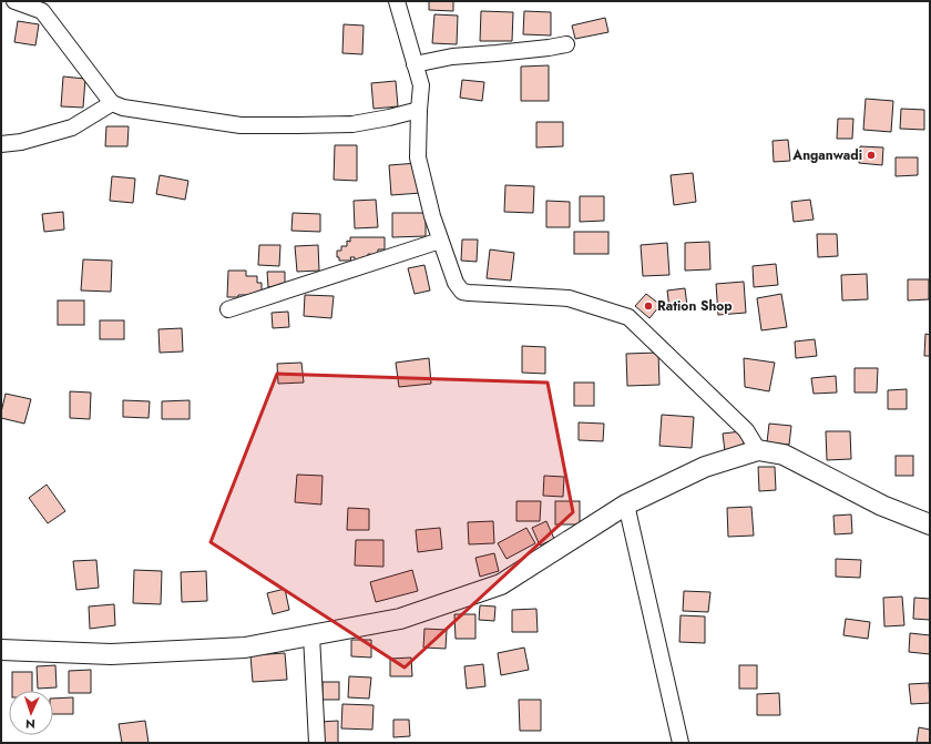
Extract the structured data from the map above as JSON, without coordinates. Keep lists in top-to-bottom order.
{
  "places": ["Anganwadi", "Ration Shop"],
  "north": "bottom"
}
